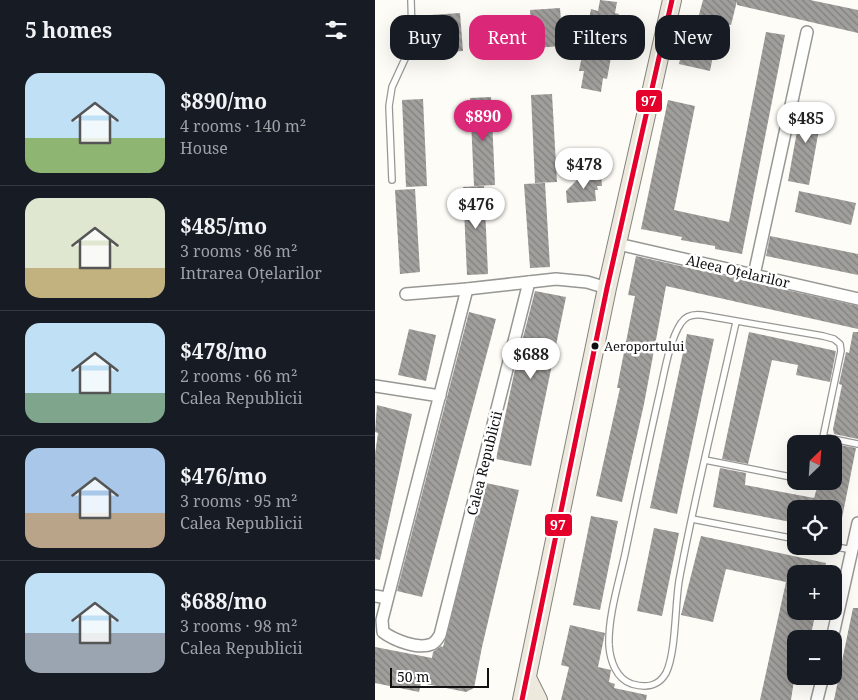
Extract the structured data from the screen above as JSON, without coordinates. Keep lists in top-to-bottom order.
{
  "streets": {
    "street": ["Aleea Oțelarilor", "Calea Republicii"]
  },
  "places": ["Aeroportului"],
  "lines": ["transit line 97"],
  "scale_bar": "50 m",
  "north": "top right",
  "page": {
    "heading": "5 homes",
    "chip": [
      "Buy",
      "Rent",
      "Filters",
      "New"
    ],
    "list": [
      {
        "name": "$890/mo",
        "note": "4 rooms · 140 m² · House"
      },
      {
        "name": "$485/mo",
        "note": "3 rooms · 86 m² · Intrarea Oțelarilor"
      },
      {
        "name": "$478/mo",
        "note": "2 rooms · 66 m² · Calea Republicii"
      },
      {
        "name": "$476/mo",
        "note": "3 rooms · 95 m² · Calea Republicii"
      },
      {
        "name": "$688/mo",
        "note": "3 rooms · 98 m² · Calea Republicii"
      }
    ],
    "price": [
      "$890",
      "$485",
      "$478",
      "$476",
      "$688"
    ],
    "map_buttons": ["+", "−"],
    "scale": "50 m"
  }
}
